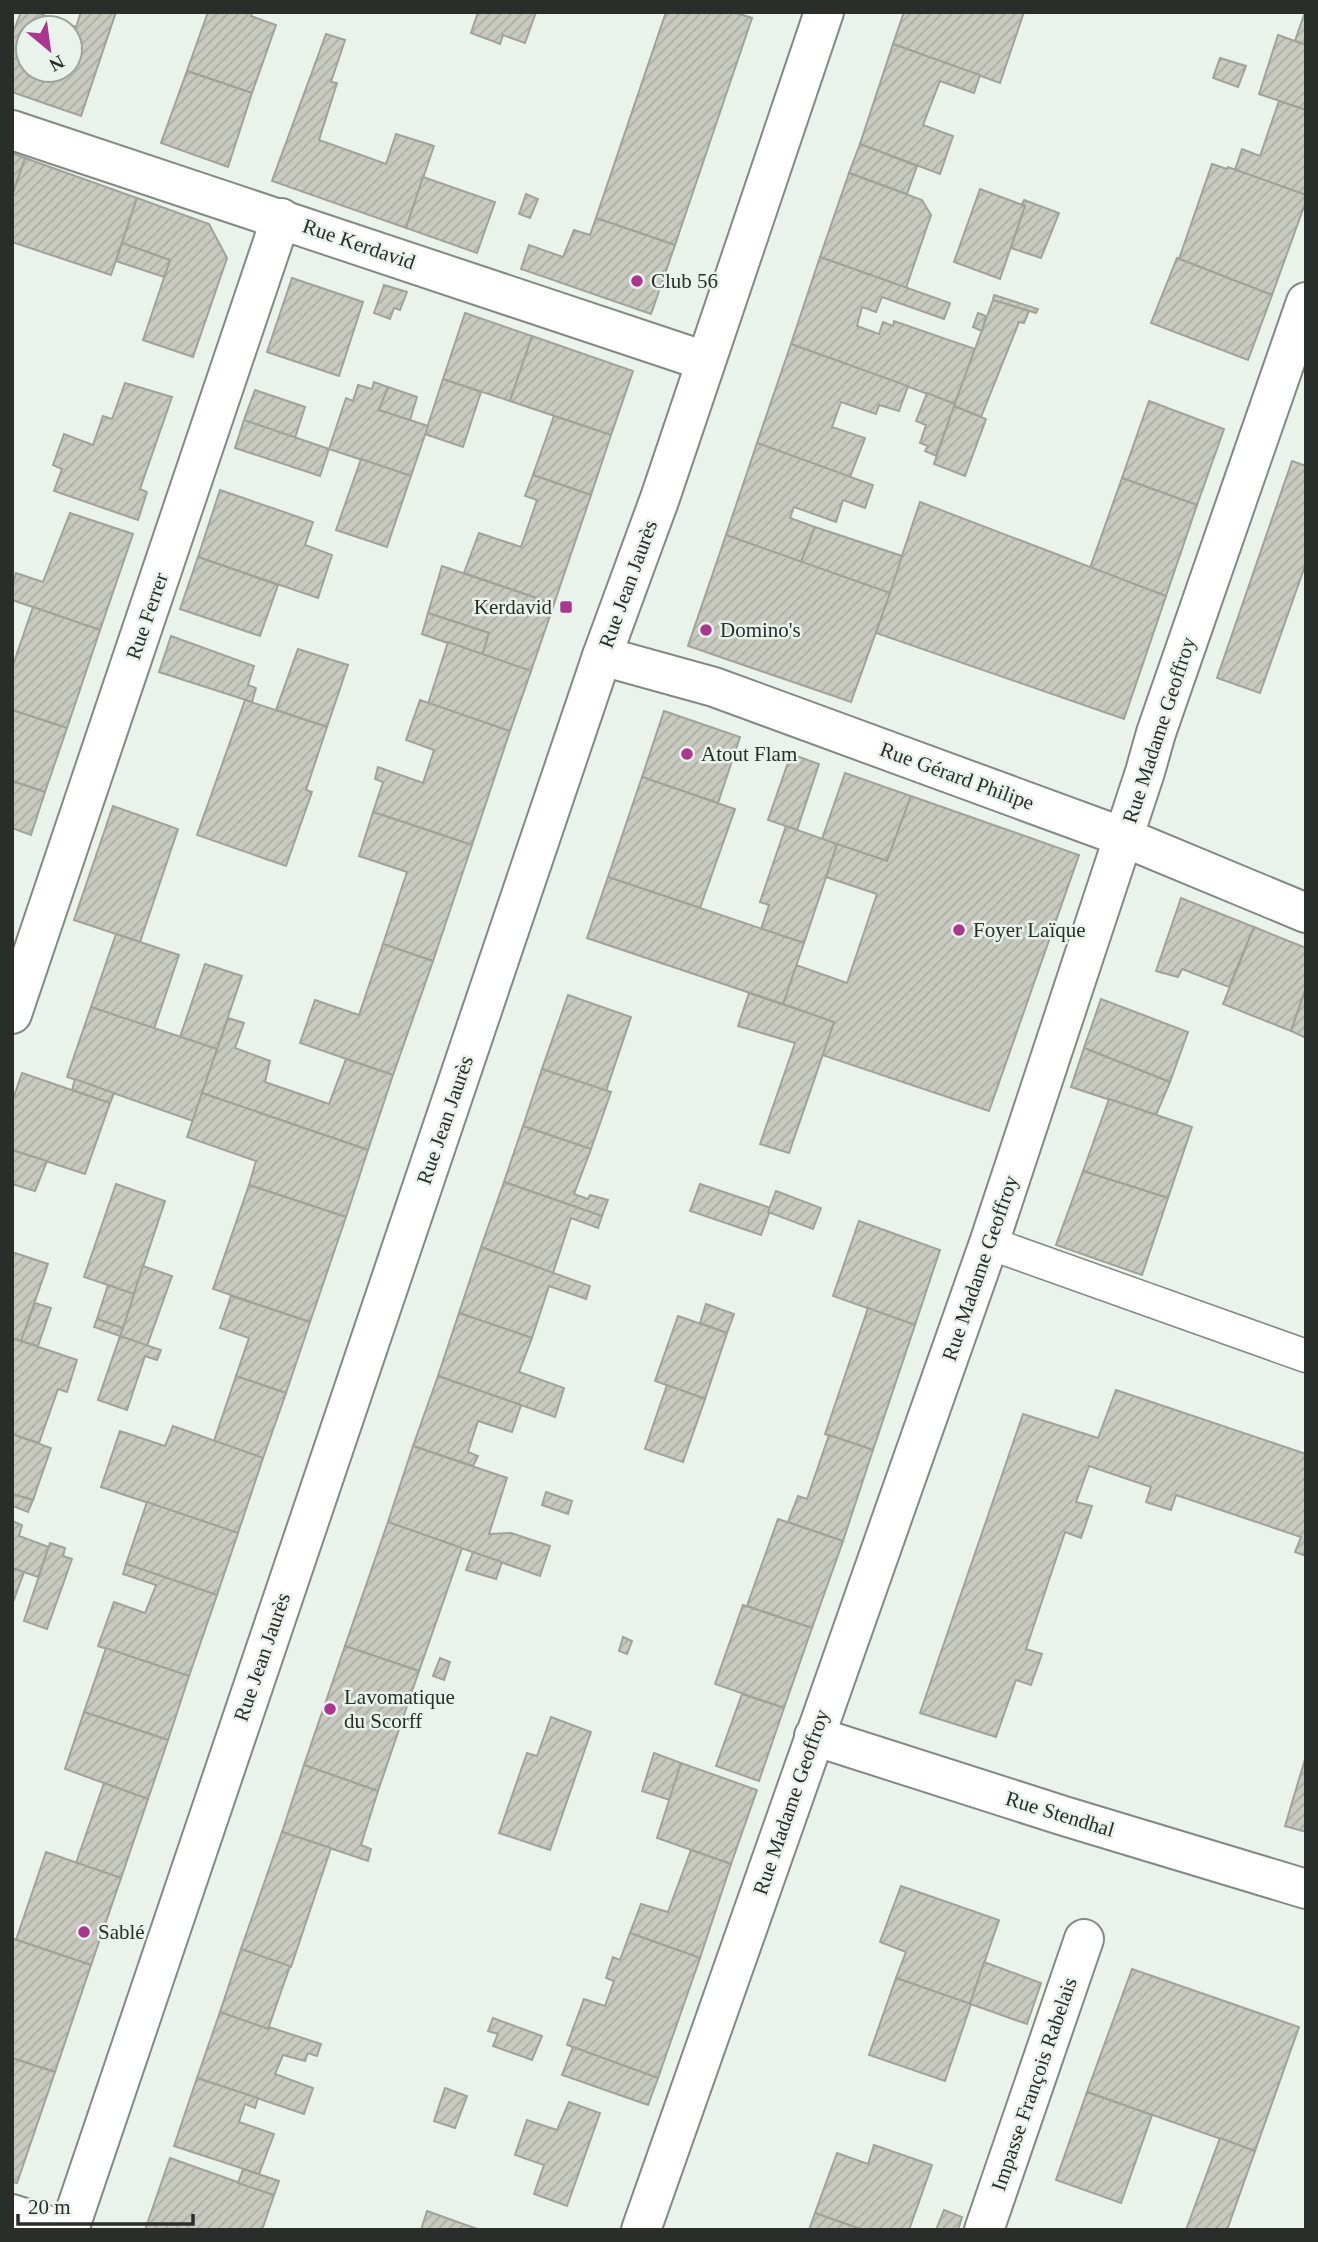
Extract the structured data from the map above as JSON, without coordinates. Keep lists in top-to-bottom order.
{
  "streets": {
    "street": [
      "Rue Kerdavid",
      "Rue Jean Jaurès",
      "Rue Ferrer",
      "Rue Madame Geoffroy",
      "Rue Gérard Philipe",
      "Rue Stendhal",
      "Impasse François Rabelais"
    ]
  },
  "crossings": [
    ["Rue Kerdavid", "Rue Jean Jaurès"],
    ["Rue Kerdavid", "Rue Ferrer"],
    ["Rue Jean Jaurès", "Rue Gérard Philipe"],
    ["Rue Madame Geoffroy", "Rue Gérard Philipe"],
    ["Rue Madame Geoffroy", "Rue Stendhal"]
  ],
  "places": {
    "other": [
      "Club 56",
      "Domino's",
      "Atout Flam",
      "Foyer Laïque",
      "Lavomatique du Scorff",
      "Sablé"
    ],
    "transit": ["Kerdavid"]
  },
  "scale_bar": "20 m",
  "north": "bottom right"
}
